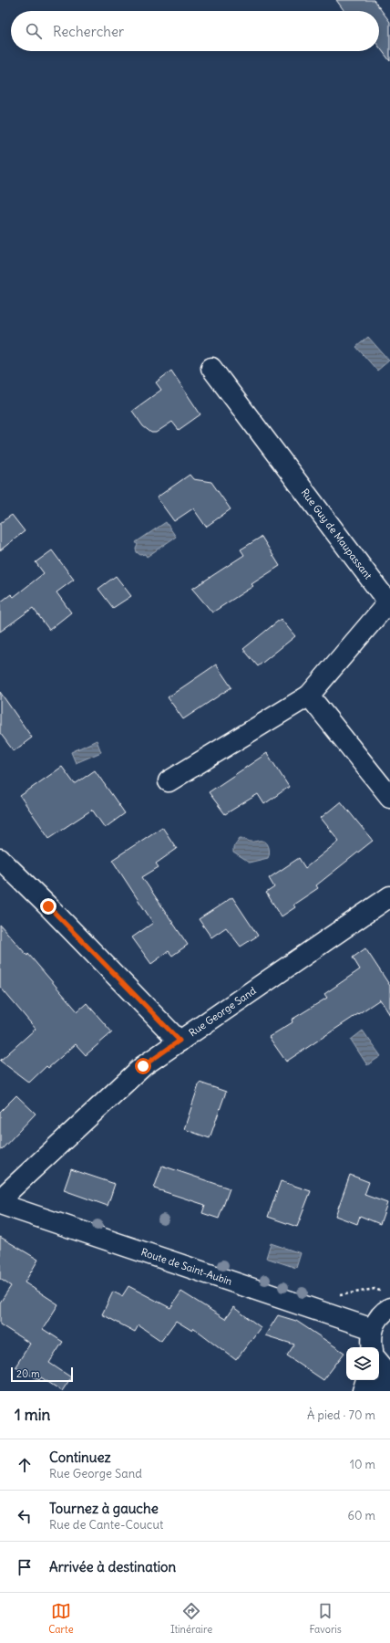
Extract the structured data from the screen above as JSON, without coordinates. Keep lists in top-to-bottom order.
{
  "streets": {
    "street": ["Rue Guy de Maupassant", "Rue George Sand", "Route de Saint-Aubin"]
  },
  "scale_bar": "20 m",
  "page": {
    "search": "Rechercher",
    "scale": "20 m",
    "heading": ["1 min", "À pied · 70 m"],
    "list": [
      ["Continuez", "Rue George Sand", "10 m"],
      ["Tournez à gauche", "Rue de Cante-Coucut", "60 m"],
      "Arrivée à destination"
    ],
    "nav": ["Carte", "Itinéraire", "Favoris"]
  }
}
